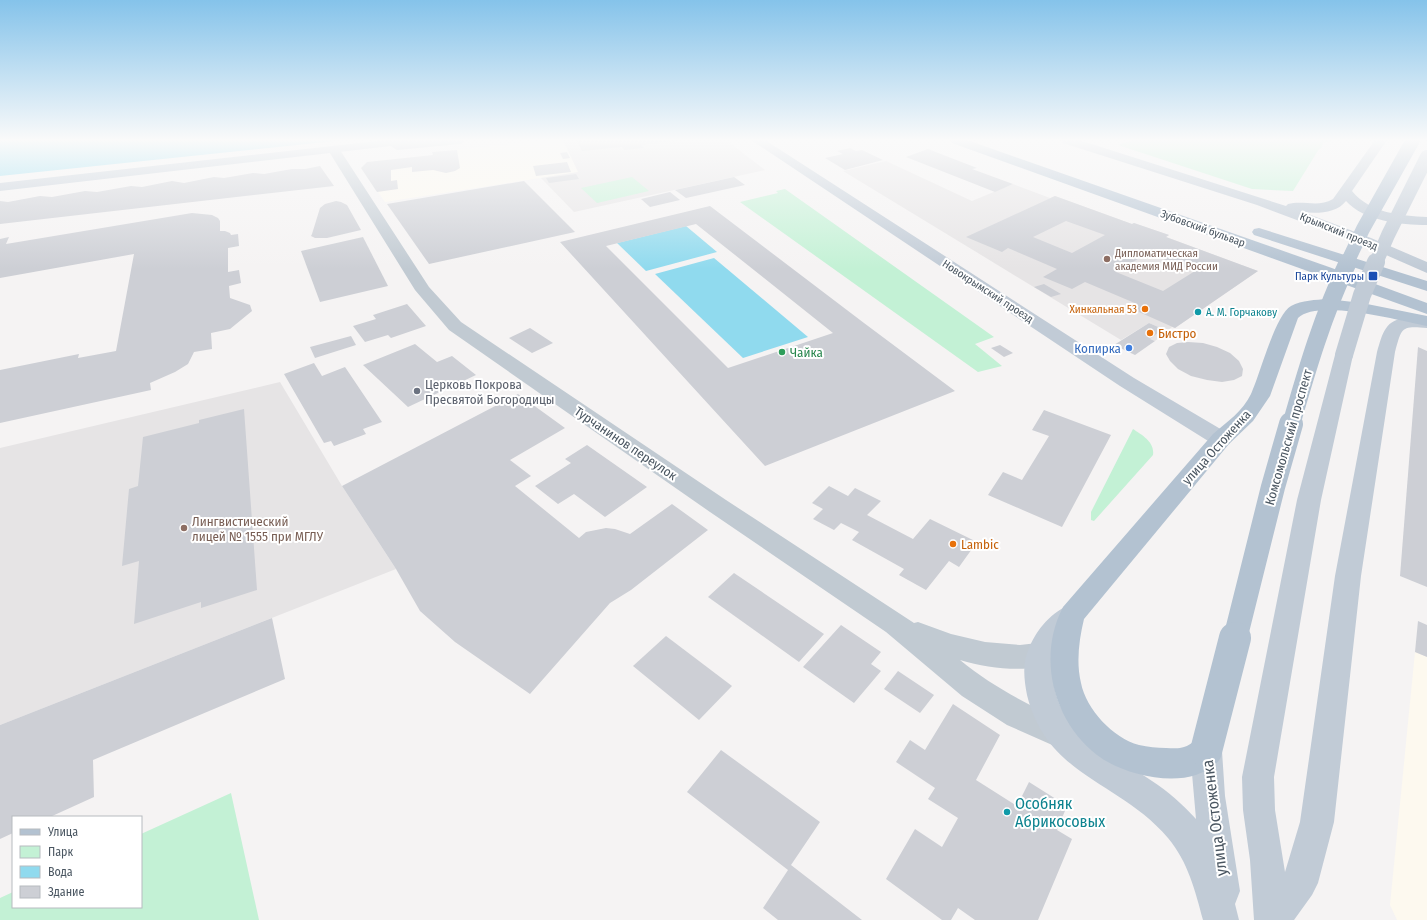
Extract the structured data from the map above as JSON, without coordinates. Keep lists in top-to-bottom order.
{
  "streets": {
    "main road": [
      "Зубовский бульвар",
      "Крымский проезд",
      "Новокрымский проезд",
      "Комсомольский проспект",
      "улица Остоженка"
    ],
    "street": ["Турчанинов переулок"]
  },
  "crossings": [
    ["Новокрымский проезд", "улица Остоженка"],
    ["Комсомольский проспект", "улица Остоженка"],
    ["Турчанинов переулок", "улица Остоженка"]
  ],
  "places": {
    "other": [
      "Дипломатическая академия МИД России",
      "Хинкальная 53",
      "А. М. Горчакову",
      "Бистро",
      "Копирка",
      "Чайка",
      "Церковь Покрова Пресвятой Богородицы",
      "Лингвистический лицей № 1555 при МГЛУ",
      "Lambic",
      "Особняк Абрикосовых"
    ],
    "transit": ["Парк Культуры"]
  },
  "legend": [
    "Улица",
    "Парк",
    "Вода",
    "Здание"
  ]
}
